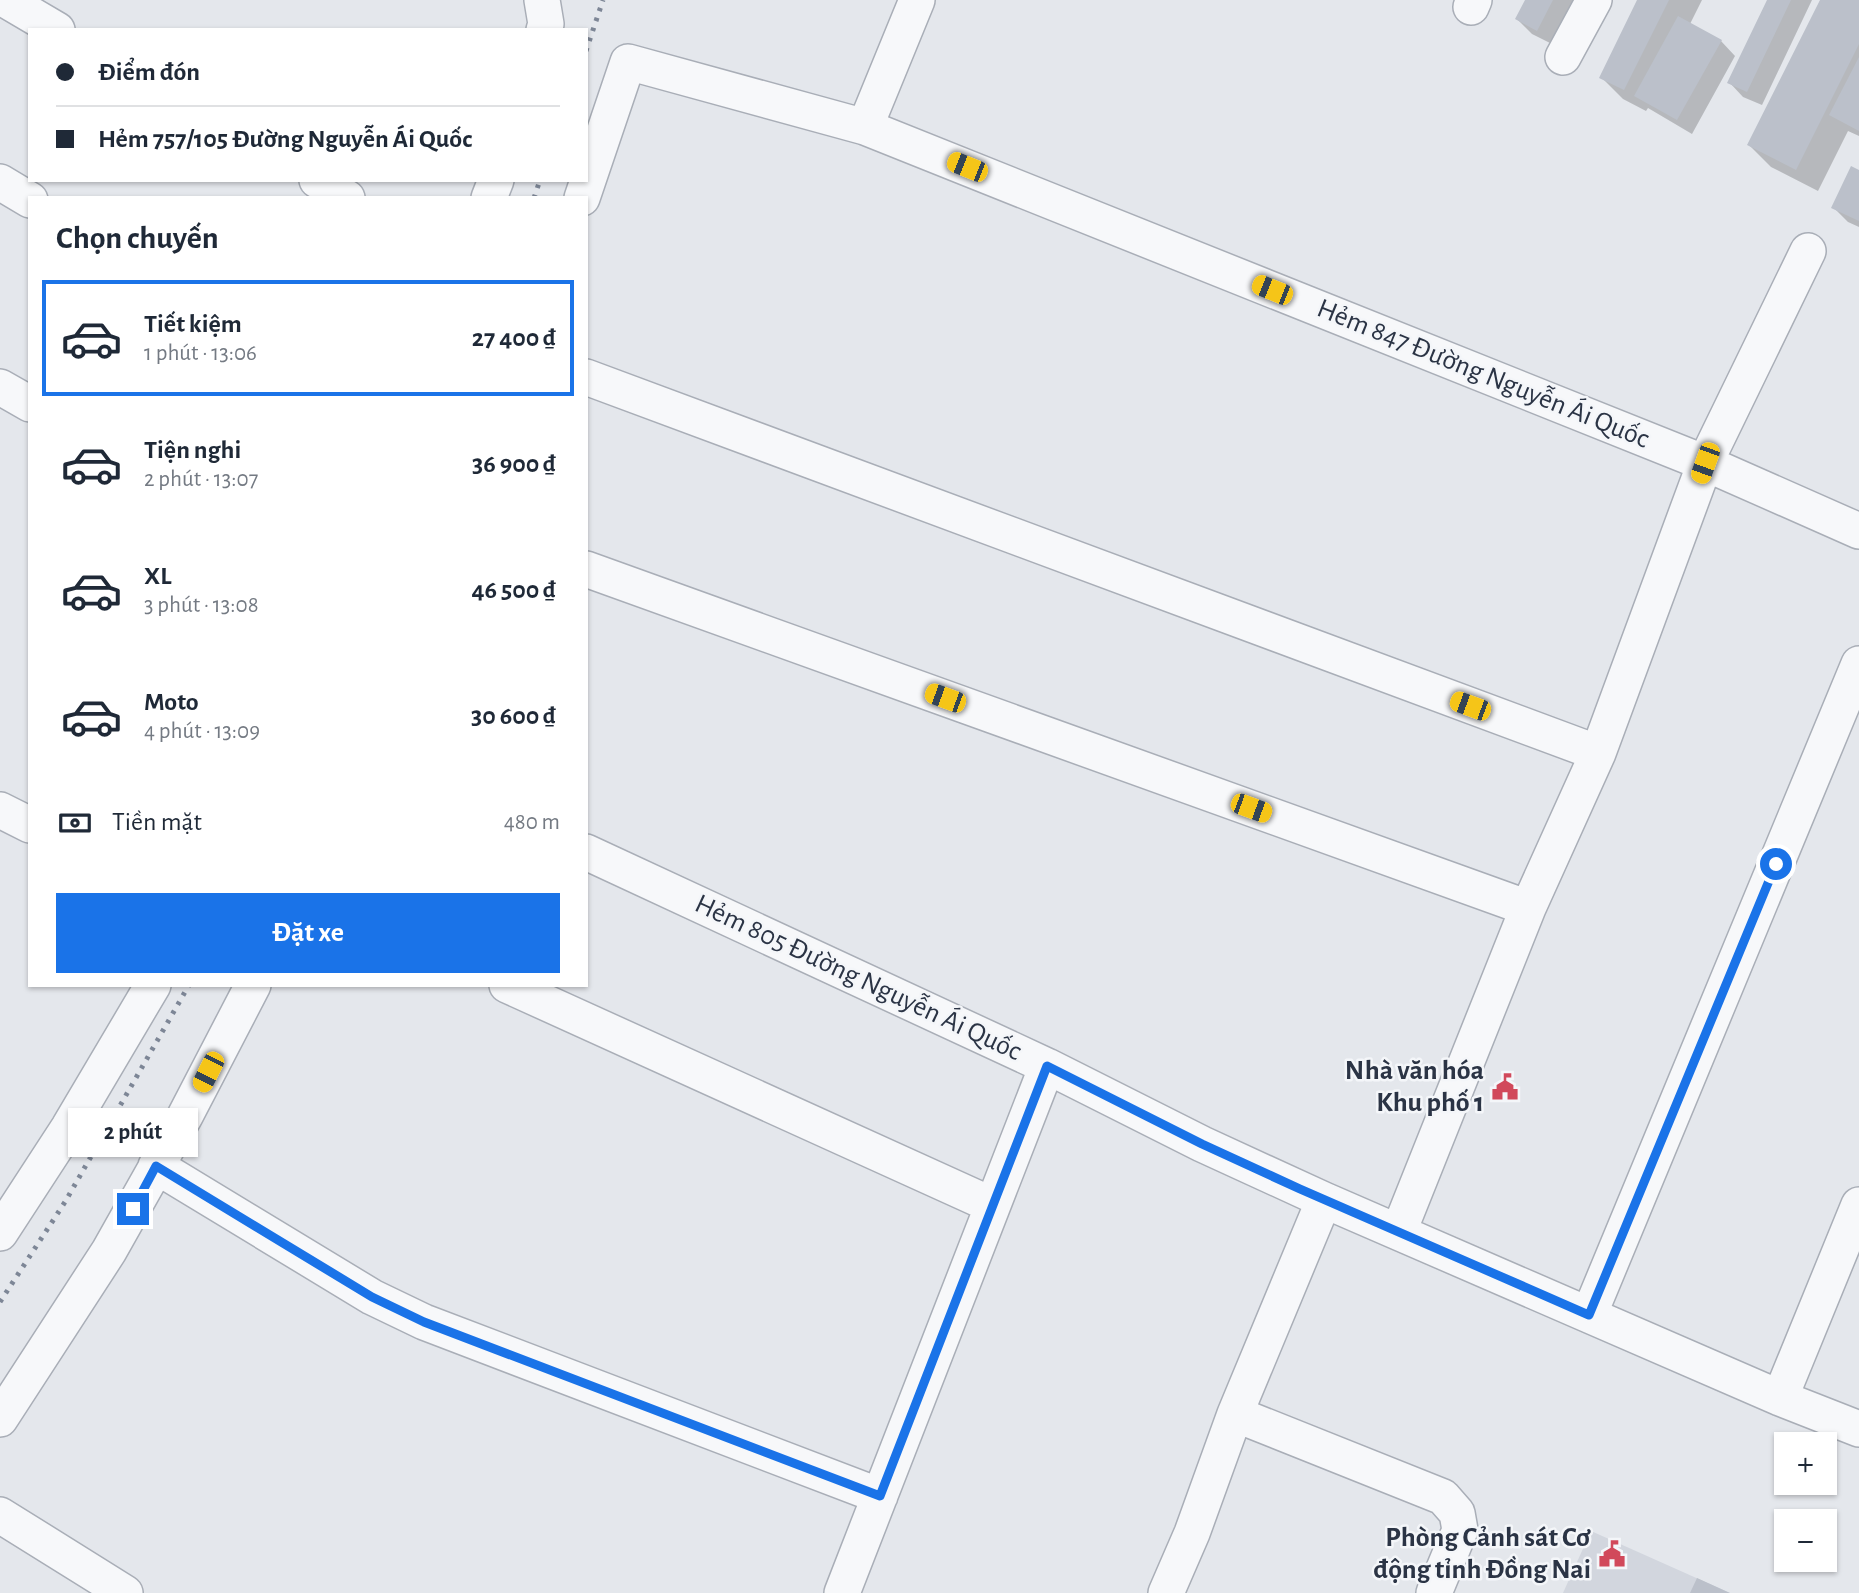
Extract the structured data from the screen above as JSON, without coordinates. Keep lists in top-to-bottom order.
{
  "streets": {
    "street": ["Hẻm 847 Đường Nguyễn Ái Quốc", "Hẻm 805 Đường Nguyễn Ái Quốc"]
  },
  "places": {
    "public building": ["Nhà văn hóa Khu phố 1", "Phòng Cảnh sát Cơ động tỉnh Đồng Nai"]
  },
  "page": {
    "banner": ["Điểm đón", "Hẻm 757/105 Đường Nguyễn Ái Quốc"],
    "heading": "Chọn chuyến",
    "list": [
      {
        "name": "Tiết kiệm",
        "note": "1 phút · 13:06",
        "value": "27 400 ₫"
      },
      {
        "name": "Tiện nghi",
        "note": "2 phút · 13:07",
        "value": "36 900 ₫"
      },
      {
        "name": "XL",
        "note": "3 phút · 13:08",
        "value": "46 500 ₫"
      },
      {
        "name": "Moto",
        "note": "4 phút · 13:09",
        "value": "30 600 ₫"
      }
    ],
    "pay": ["Tiền mặt", "480 m"],
    "buttons": "Đặt xe",
    "bubble": "2 phút",
    "map_buttons": ["+", "−"]
  }
}
